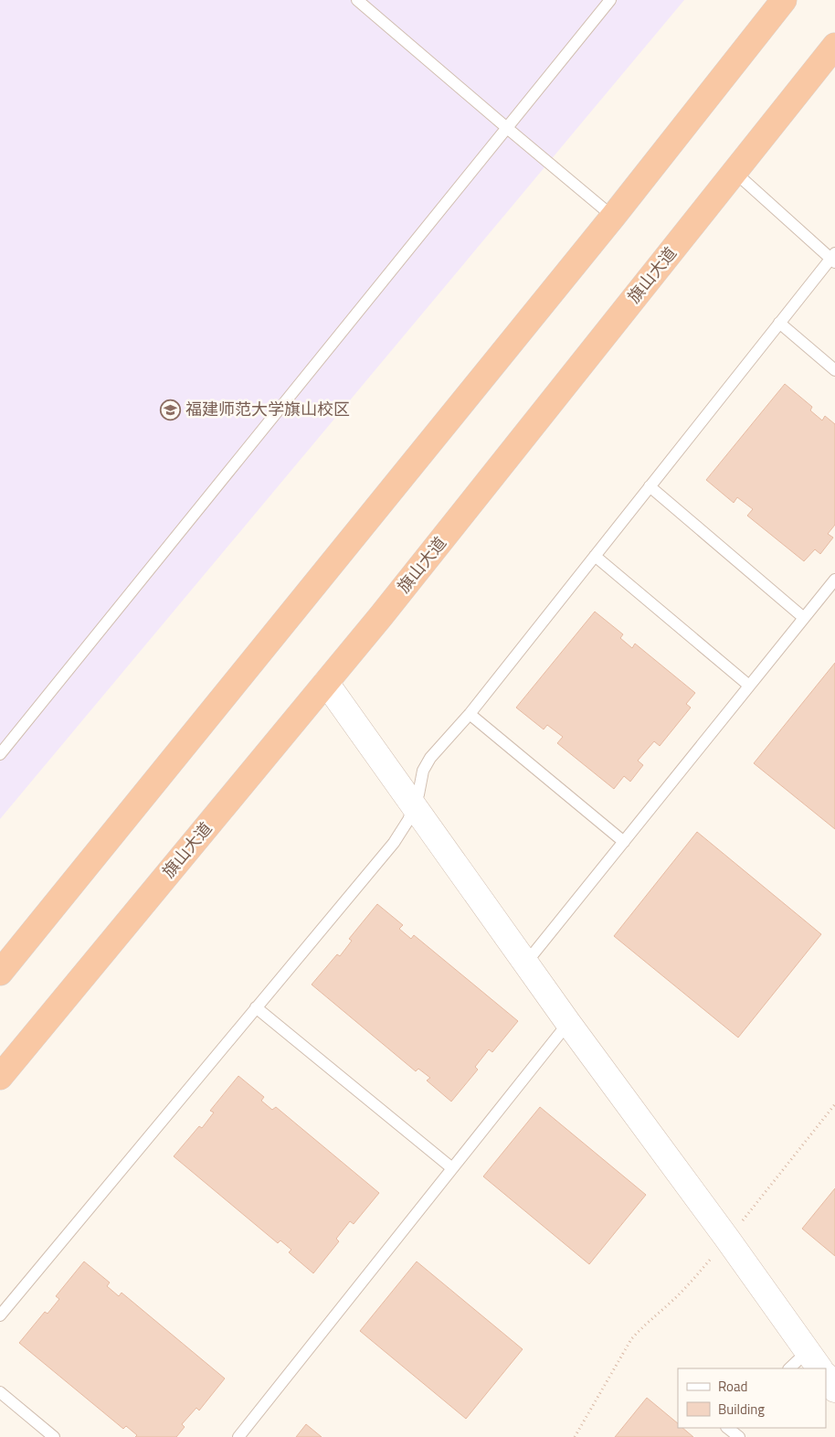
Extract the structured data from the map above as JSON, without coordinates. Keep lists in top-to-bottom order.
{
  "streets": {
    "highway": ["旗山大道"]
  },
  "places": {
    "school or university": ["福建师范大学旗山校区"]
  },
  "legend": ["Road", "Building"]
}
